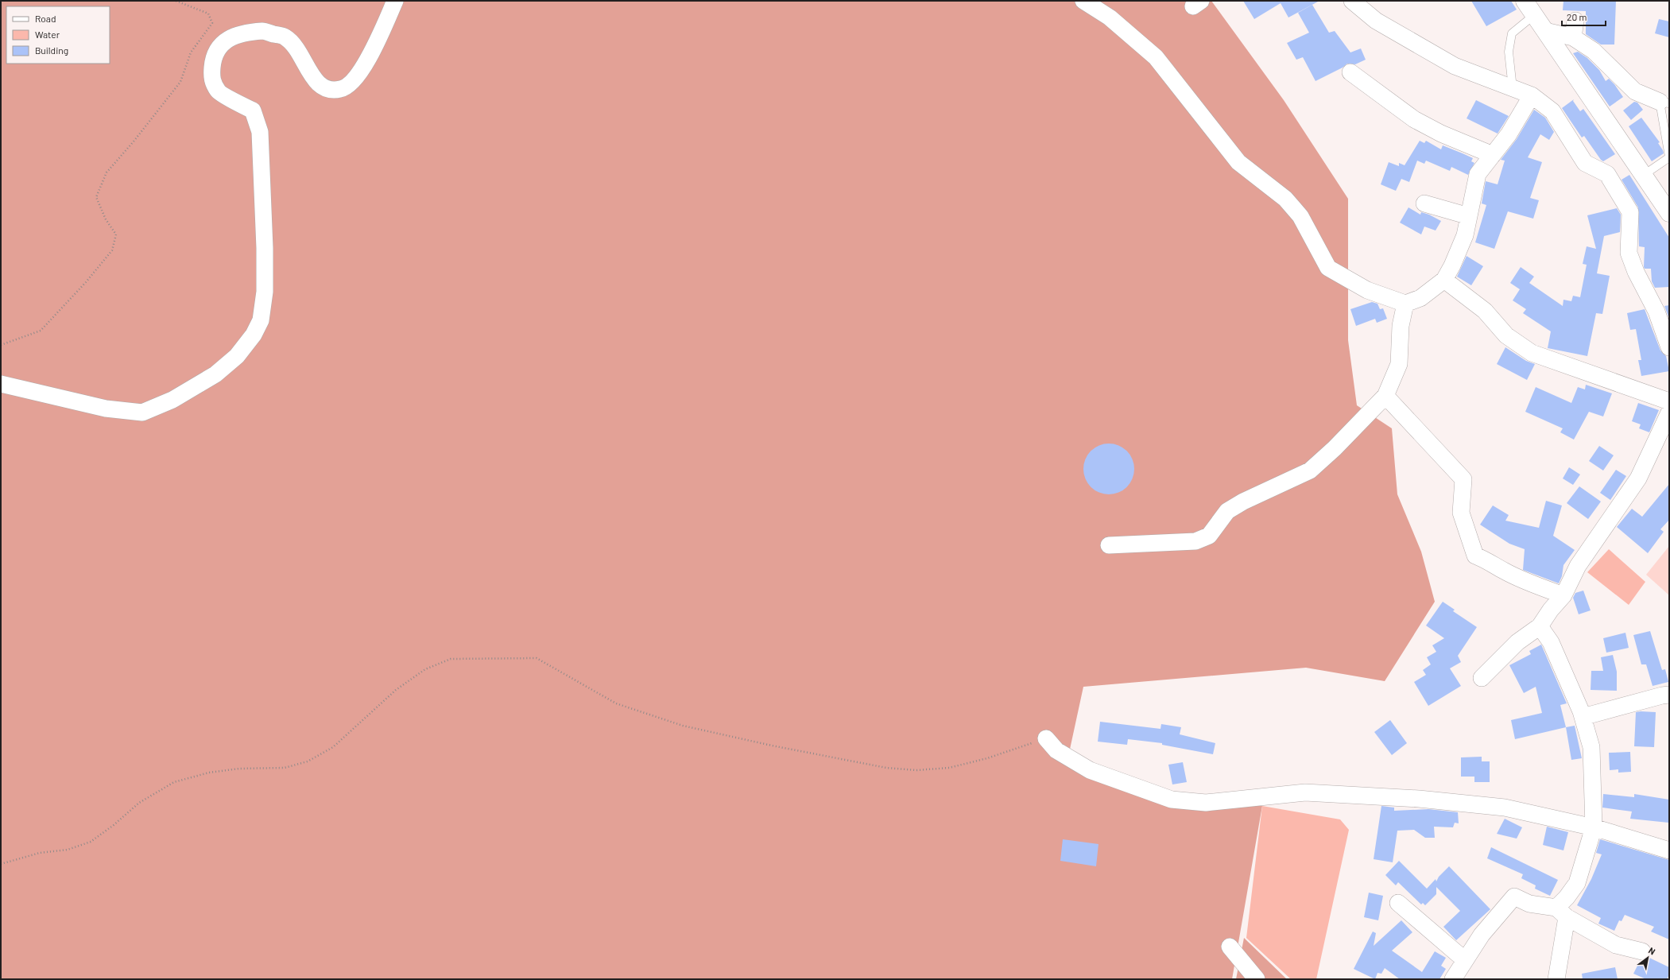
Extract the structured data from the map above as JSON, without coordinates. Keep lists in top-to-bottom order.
{
  "legend": ["Road", "Water", "Building"],
  "scale_bar": "20 m",
  "north": "top right"
}
